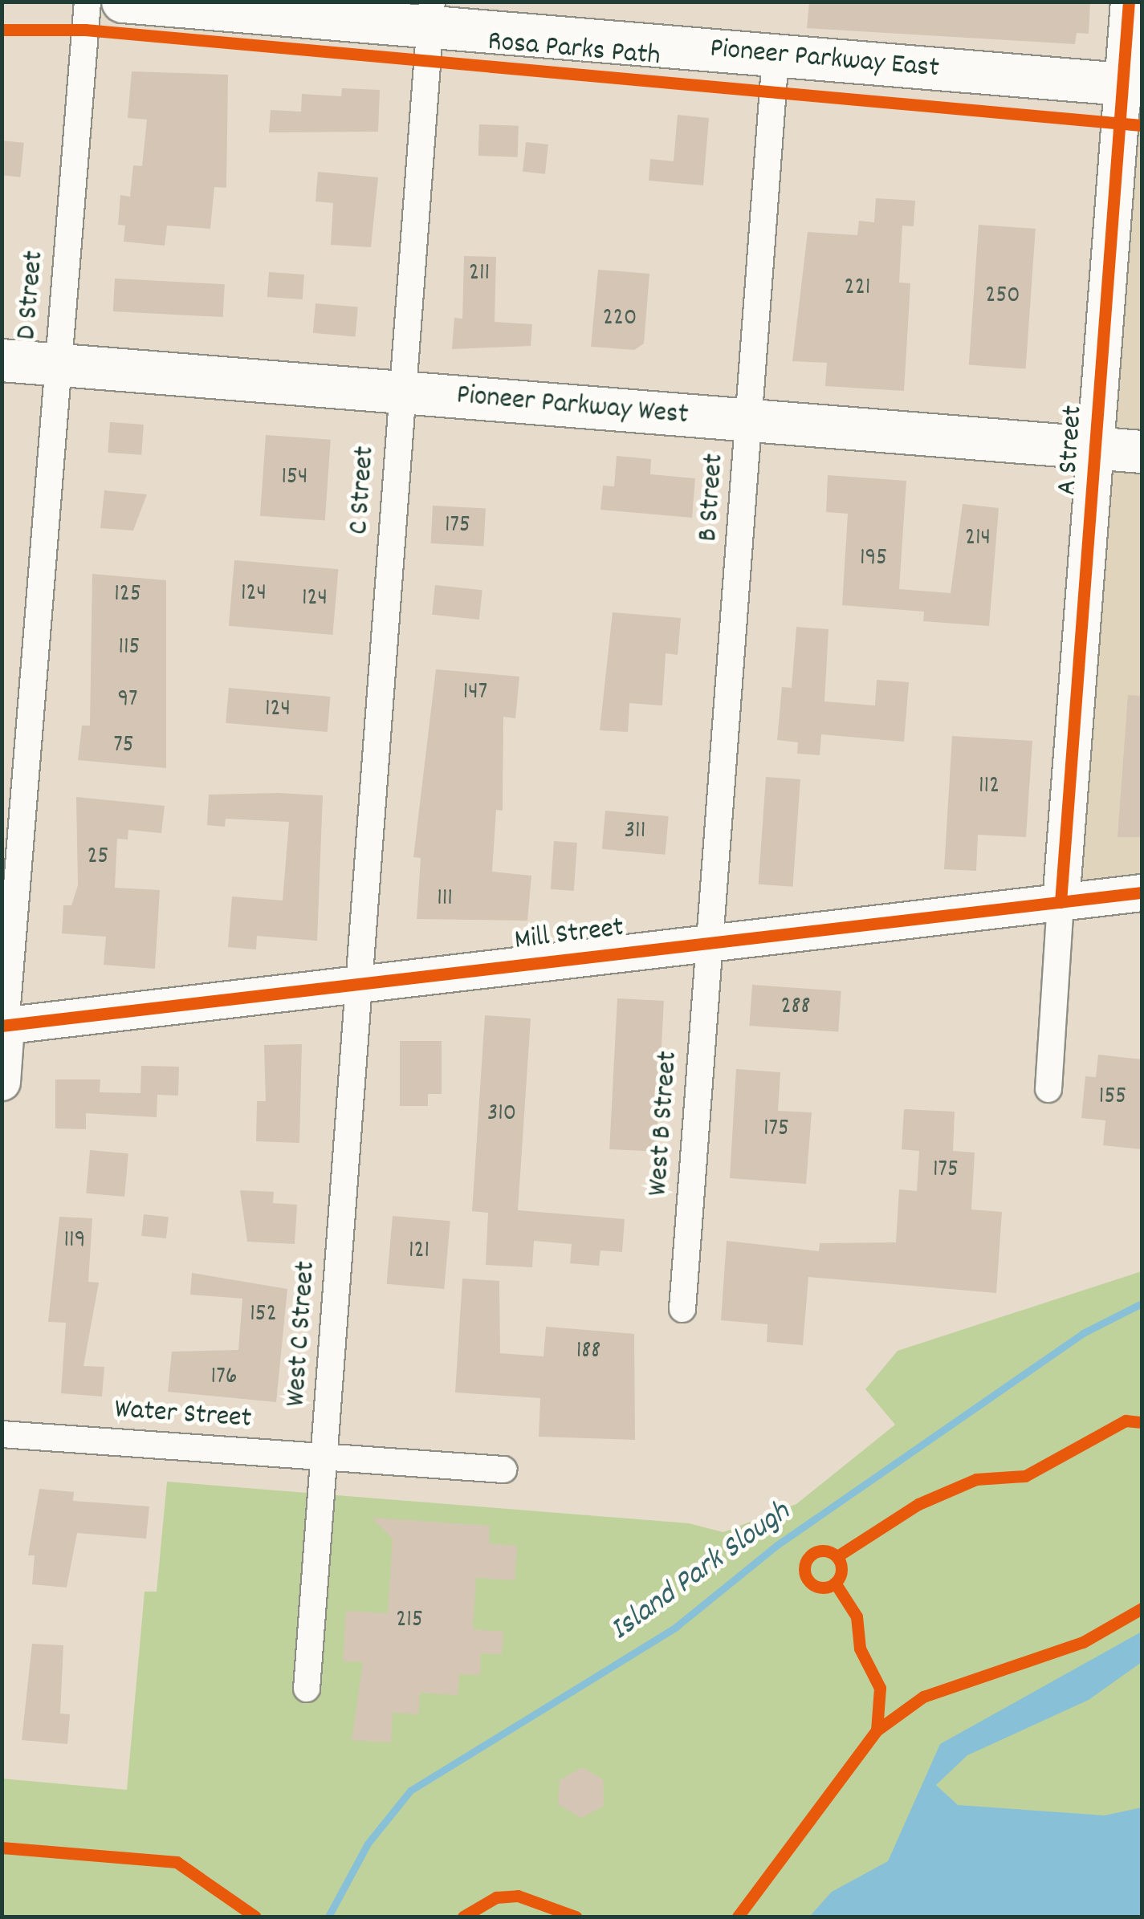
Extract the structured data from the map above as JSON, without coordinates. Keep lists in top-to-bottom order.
{
  "streets": {
    "main road": ["Pioneer Parkway East", "Pioneer Parkway West"],
    "street": [
      "D Street",
      "A Street",
      "C Street",
      "B Street",
      "Mill Street",
      "West B Street",
      "West C Street",
      "Water Street"
    ],
    "cycle path": ["Rosa Parks Path"]
  },
  "crossings": [
    ["Pioneer Parkway East", "A Street"],
    ["Pioneer Parkway East", "C Street"],
    ["Pioneer Parkway East", "B Street"],
    ["D Street", "Pioneer Parkway West"],
    ["D Street", "Mill Street"],
    ["Pioneer Parkway West", "A Street"],
    ["Pioneer Parkway West", "C Street"],
    ["Pioneer Parkway West", "B Street"],
    ["A Street", "Mill Street"],
    ["C Street", "Mill Street"],
    ["C Street", "West C Street"],
    ["B Street", "Mill Street"],
    ["B Street", "West B Street"],
    ["Mill Street", "West B Street"],
    ["Mill Street", "West C Street"],
    ["West C Street", "Water Street"]
  ],
  "water": ["Island Park Slough"],
  "house_numbers": [
    "211",
    "221",
    "250",
    "220",
    "154",
    "175",
    "214",
    "195",
    "124",
    "125",
    "124",
    "115",
    "147",
    "97",
    "124",
    "75",
    "112",
    "311",
    "25",
    "111",
    "288",
    "155",
    "310",
    "175",
    "175",
    "119",
    "121",
    "152",
    "188",
    "176",
    "215"
  ]
}
